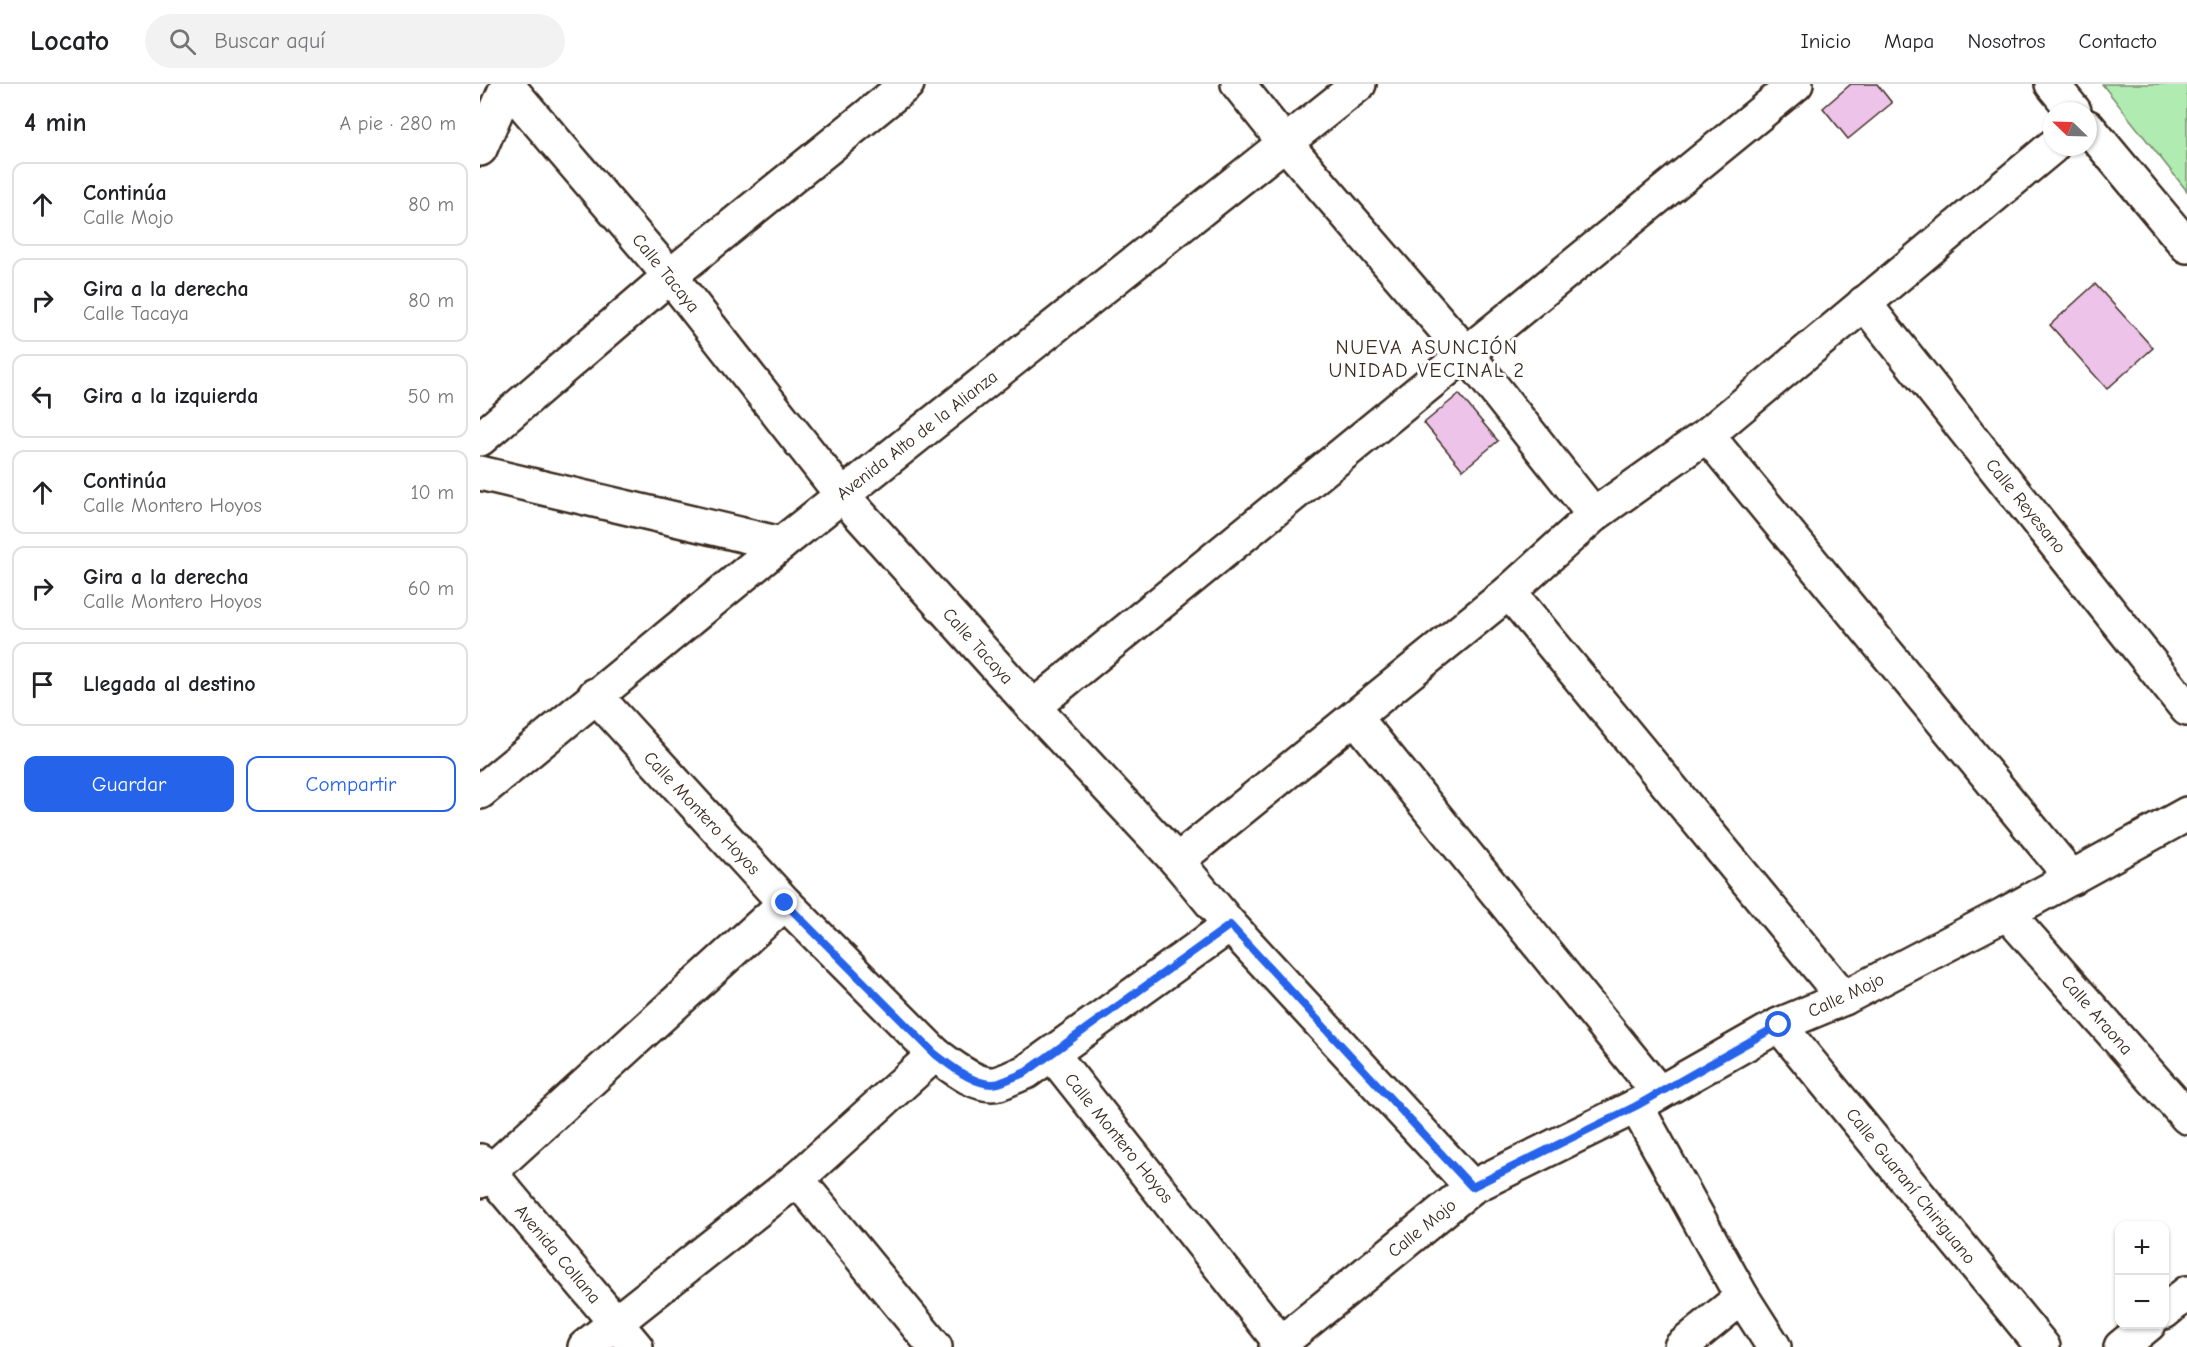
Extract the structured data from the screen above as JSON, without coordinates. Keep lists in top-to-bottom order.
{
  "streets": {
    "street": [
      "Calle Tacaya",
      "Avenida Alto de la Alianza",
      "Calle Reyesano",
      "Calle Montero Hoyos",
      "Calle Mojo",
      "Calle Araona",
      "Calle Guaraní Chiriguano",
      "Avenida Collana"
    ]
  },
  "crossings": [
    ["Calle Tacaya", "Avenida Alto de la Alianza"],
    ["Calle Tacaya", "Calle Mojo"],
    ["Avenida Alto de la Alianza", "Calle Montero Hoyos"],
    ["Calle Montero Hoyos", "Calle Mojo"],
    ["Calle Mojo", "Calle Araona"],
    ["Calle Mojo", "Calle Guaraní Chiriguano"]
  ],
  "districts": ["NUEVA ASUNCIÓN UNIDAD VECINAL 2"],
  "north": "top left",
  "page": {
    "header": "Locato",
    "search": "Buscar aquí",
    "nav": [
      "Inicio",
      "Mapa",
      "Nosotros",
      "Contacto"
    ],
    "heading": ["4 min", "A pie · 280 m"],
    "list": [
      ["Continúa", "Calle Mojo", "80 m"],
      ["Gira a la derecha", "Calle Tacaya", "80 m"],
      ["Gira a la izquierda", "50 m"],
      ["Continúa", "Calle Montero Hoyos", "10 m"],
      ["Gira a la derecha", "Calle Montero Hoyos", "60 m"],
      "Llegada al destino"
    ],
    "buttons": ["Guardar", "Compartir"],
    "map_buttons": ["+", "−"]
  }
}
